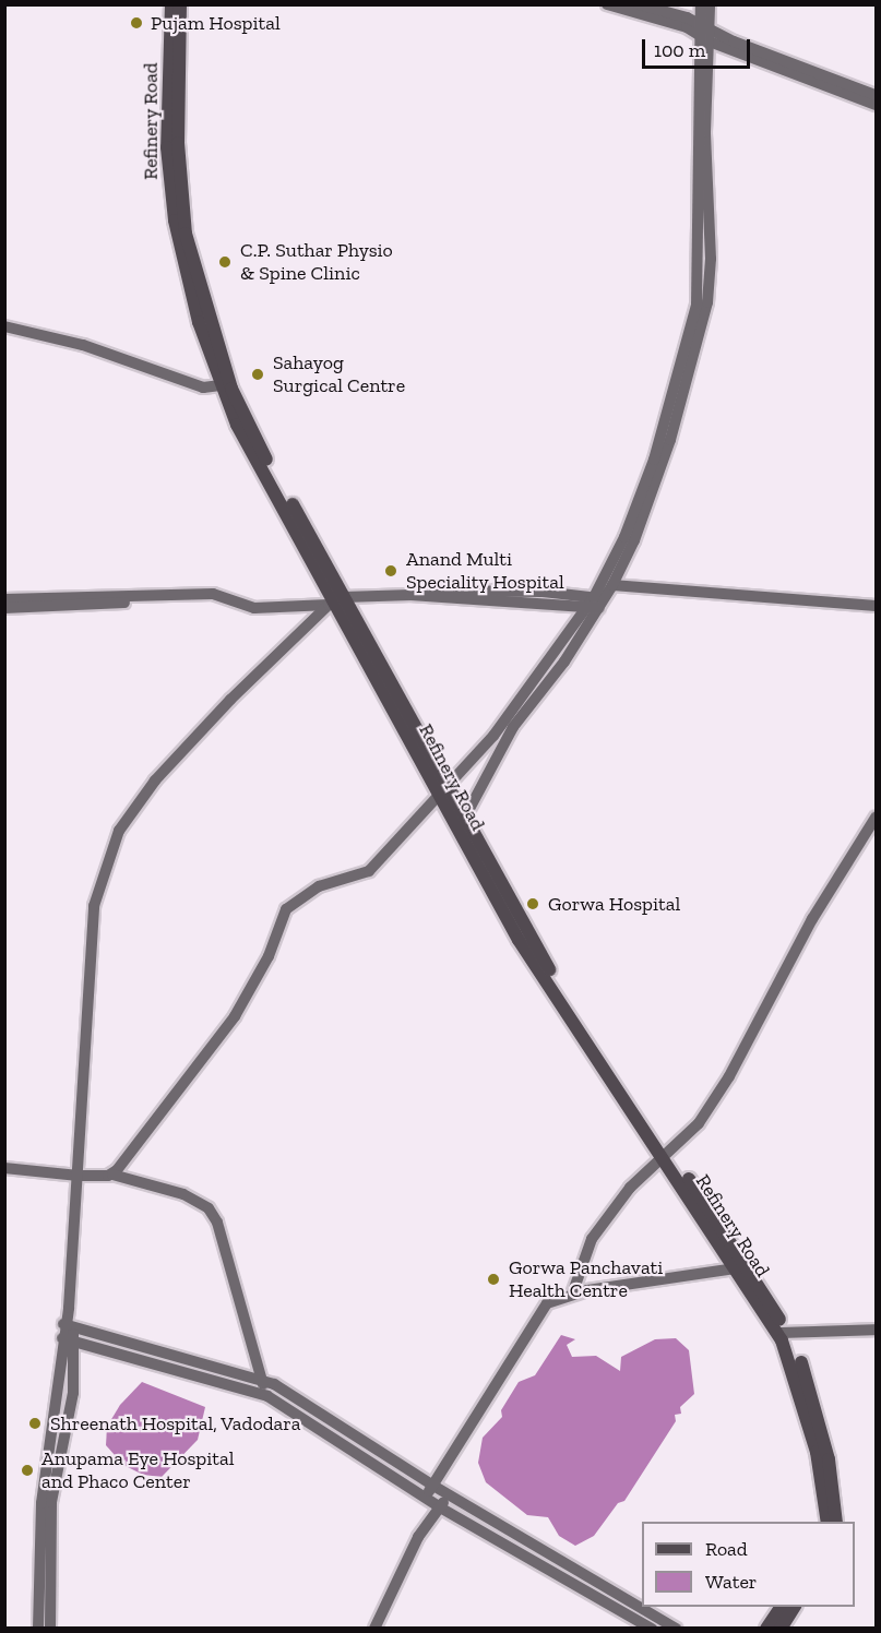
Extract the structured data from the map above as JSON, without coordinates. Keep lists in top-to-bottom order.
{
  "streets": {
    "main road": ["Refinery Road"]
  },
  "places": [
    "Pujam Hospital",
    "C.P. Suthar Physio & Spine Clinic",
    "Sahayog Surgical Centre",
    "Anand Multi Speciality Hospital",
    "Gorwa Hospital",
    "Gorwa Panchavati Health Centre",
    "Shreenath Hospital, Vadodara",
    "Anupama Eye Hospital and Phaco Center"
  ],
  "legend": ["Road", "Water"],
  "scale_bar": "100 m"
}
